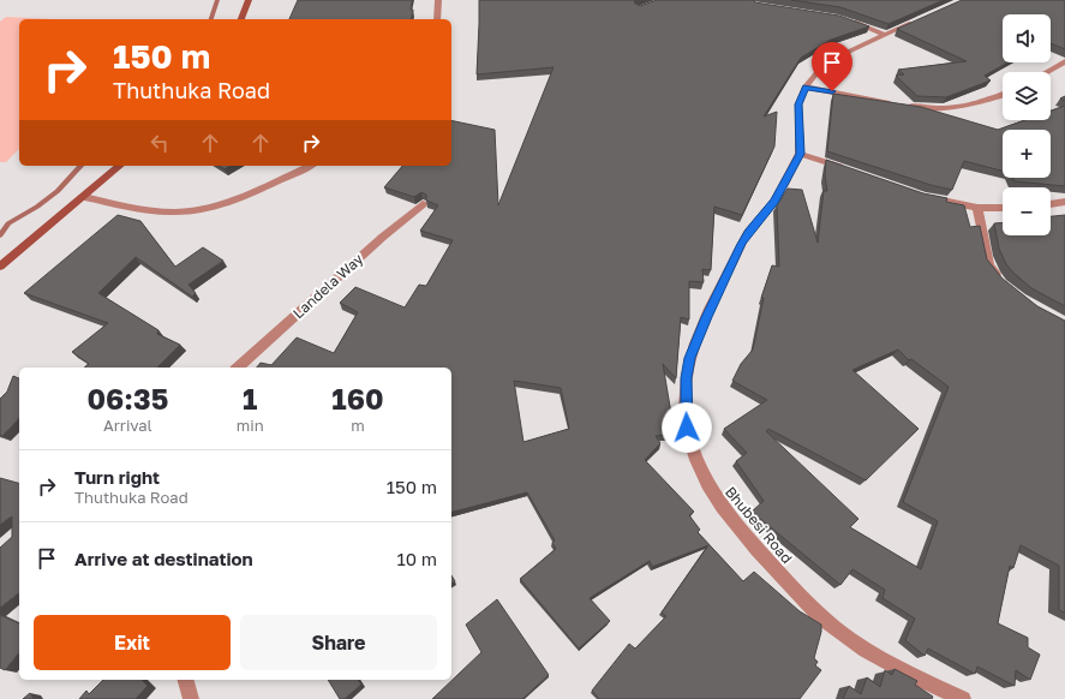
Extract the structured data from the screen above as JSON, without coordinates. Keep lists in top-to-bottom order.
{
  "streets": {
    "street": ["Landela Way", "Bhubesi Road"]
  },
  "page": {
    "map_buttons": ["+", "−"],
    "turn": ["150 m", "Thuthuka Road"],
    "eta": [
      "06:35",
      "Arrival",
      "1",
      "min",
      "160",
      "m"
    ],
    "list": [
      {
        "name": "Turn right",
        "note": "Thuthuka Road",
        "value": "150 m"
      },
      {
        "name": "Arrive at destination",
        "value": "10 m"
      }
    ],
    "buttons": ["Exit", "Share"]
  }
}
